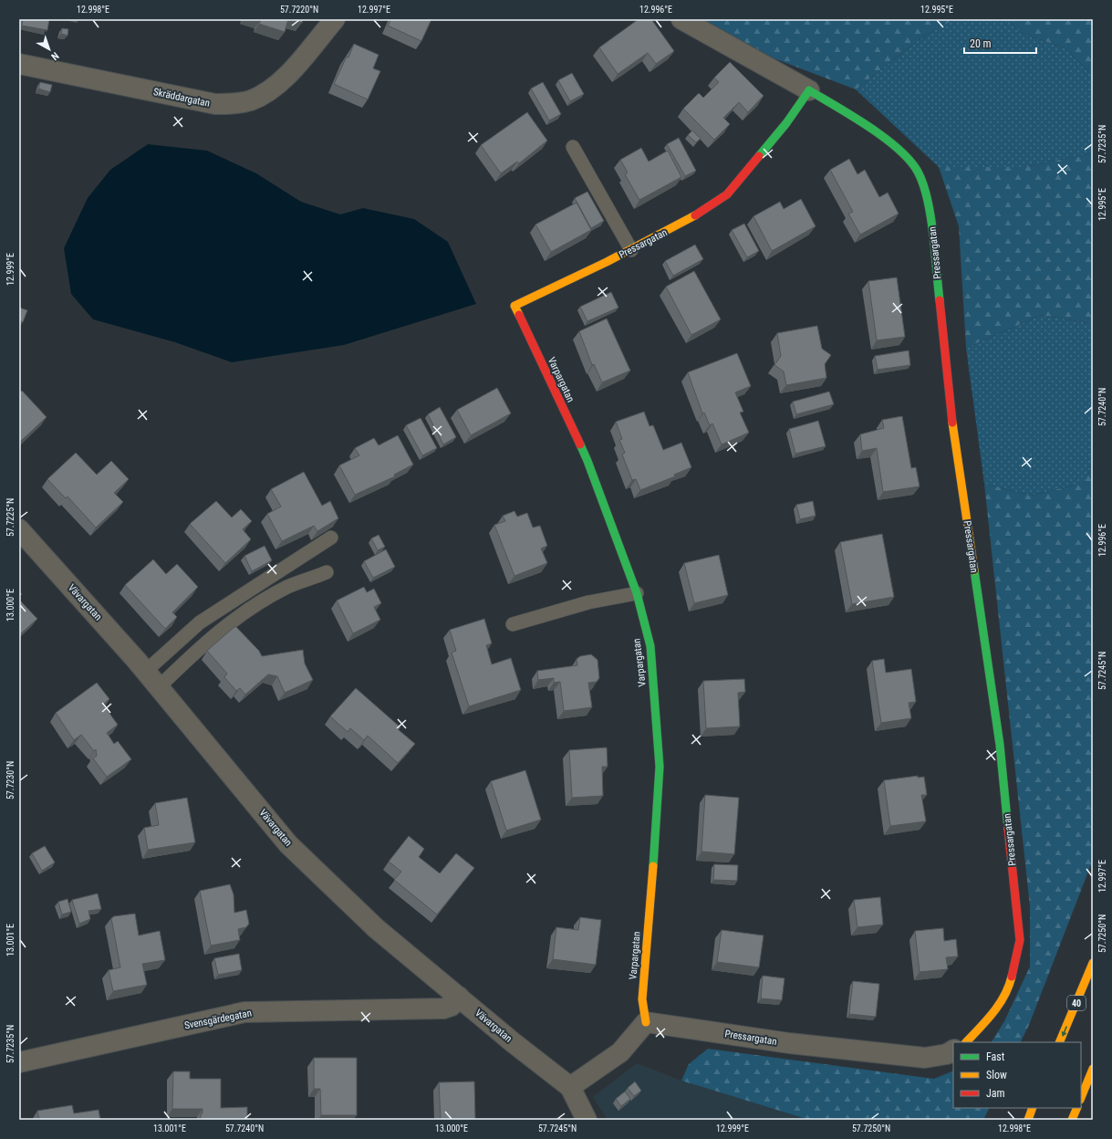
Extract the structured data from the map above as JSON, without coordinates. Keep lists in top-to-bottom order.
{
  "streets": {
    "main road": ["Pressargatan", "Varpargatan", "40"],
    "street": ["Skräddargatan", "Vävargatan", "Svensgärdegatan"]
  },
  "crossings": [
    ["Pressargatan", "Varpargatan"],
    ["Vävargatan", "Svensgärdegatan"]
  ],
  "legend": ["Fast", "Slow", "Jam"],
  "scale_bar": "20 m",
  "north": "bottom right",
  "coordinates": [
    "12.998°E",
    "57.7220°N",
    "12.997°E",
    "12.996°E",
    "12.995°E",
    "57.7235°N",
    "12.999°E",
    "57.7240°N",
    "57.7225°N",
    "13.000°E",
    "57.7245°N",
    "57.7230°N",
    "57.7250°N",
    "13.001°E"
  ]
}
